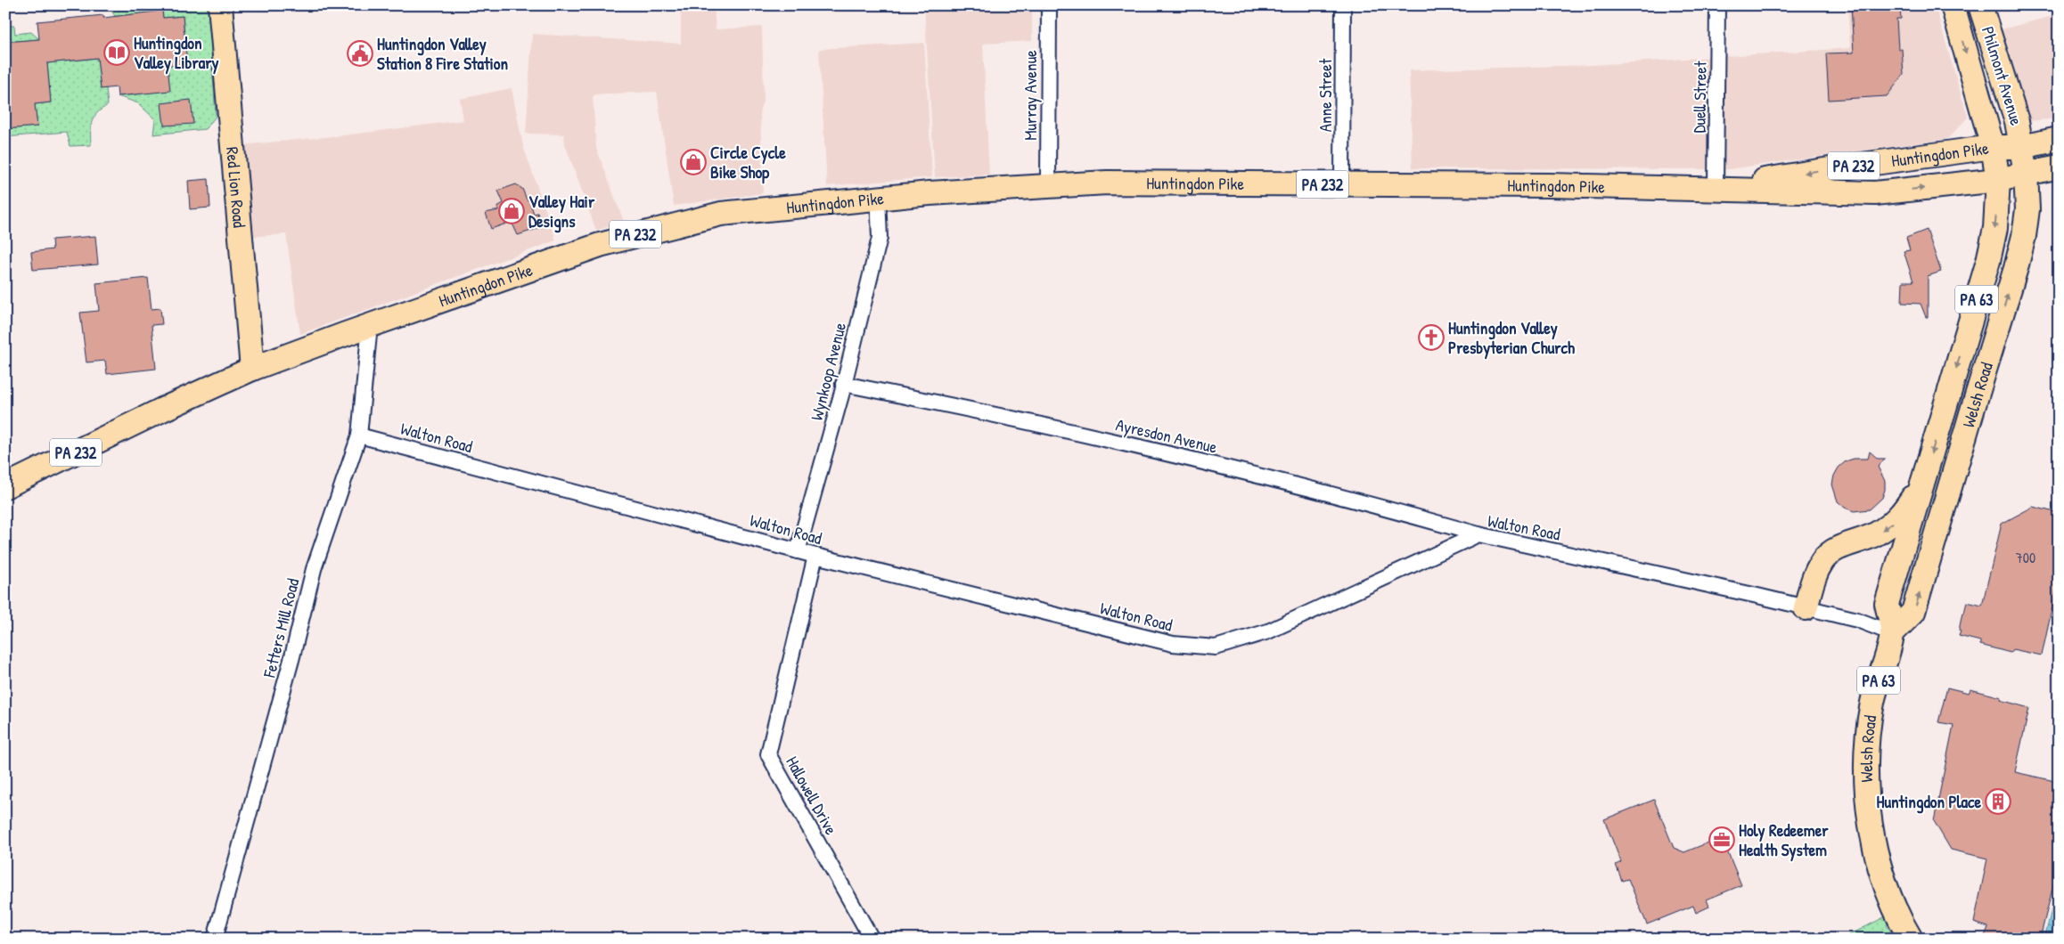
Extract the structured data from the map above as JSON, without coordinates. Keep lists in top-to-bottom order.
{
  "streets": {
    "main road": [
      "Philmont Avenue",
      "Huntingdon Pike",
      "PA 232",
      "Red Lion Road",
      "PA 63",
      "Welsh Road"
    ],
    "street": [
      "Murray Avenue",
      "Anne Street",
      "Duell Street",
      "Wynkoop Avenue",
      "Ayresdon Avenue",
      "Walton Road",
      "Fetters Mill Road",
      "Hallowell Drive"
    ]
  },
  "crossings": [
    ["Philmont Avenue", "Huntingdon Pike"],
    ["Philmont Avenue", "Welsh Road"],
    ["Murray Avenue", "Huntingdon Pike"],
    ["Anne Street", "Huntingdon Pike"],
    ["Duell Street", "Huntingdon Pike"],
    ["Huntingdon Pike", "Red Lion Road"],
    ["Huntingdon Pike", "Wynkoop Avenue"],
    ["Huntingdon Pike", "Welsh Road"],
    ["Huntingdon Pike", "Fetters Mill Road"],
    ["Wynkoop Avenue", "Ayresdon Avenue"],
    ["Wynkoop Avenue", "Walton Road"],
    ["Welsh Road", "Walton Road"],
    ["Ayresdon Avenue", "Walton Road"],
    ["Walton Road", "Fetters Mill Road"],
    ["Walton Road", "Hallowell Drive"]
  ],
  "places": {
    "library": ["Huntingdon Valley Library"],
    "public building": ["Huntingdon Valley Station 8 Fire Station"],
    "shop": ["Circle Cycle Bike Shop", "Valley Hair Designs"],
    "church": ["Huntingdon Valley Presbyterian Church"],
    "building": ["Huntingdon Place"],
    "office": ["Holy Redeemer Health System"]
  },
  "house_numbers": ["700"]
}
